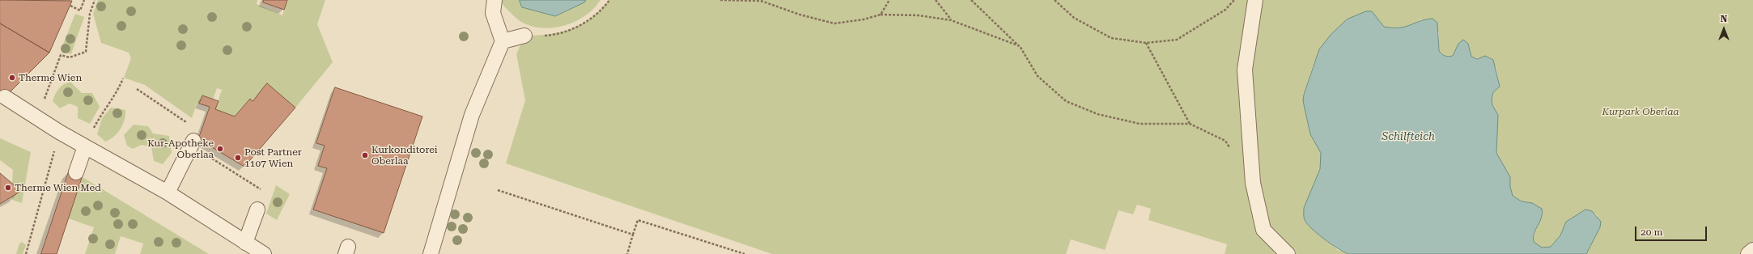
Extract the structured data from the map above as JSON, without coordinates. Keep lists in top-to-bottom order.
{
  "water": ["Schilfteich"],
  "parks": ["Kurpark Oberlaa"],
  "places": [
    "Therme Wien",
    "Kur-Apotheke Oberlaa",
    "Kurkonditorei Oberlaa",
    "Post Partner 1107 Wien",
    "Therme Wien Med"
  ],
  "scale_bar": "20 m",
  "north": "top"
}
